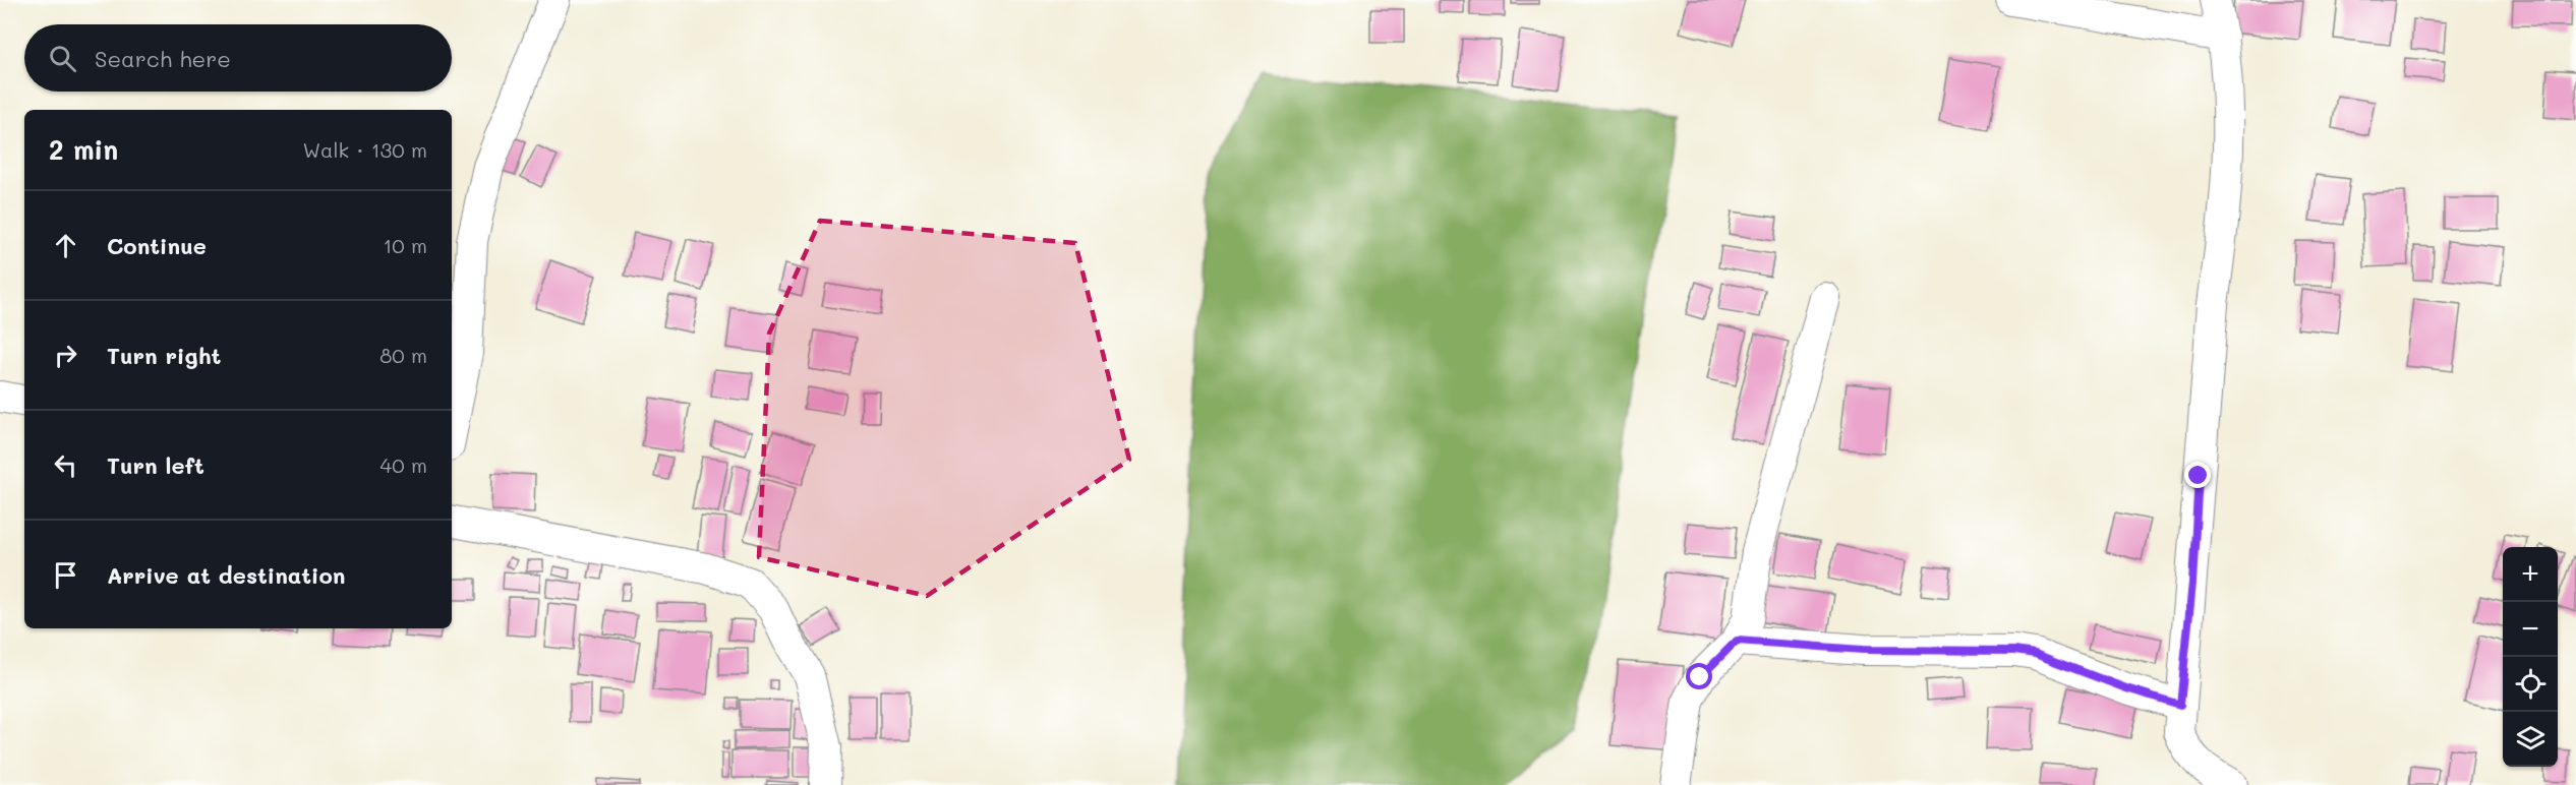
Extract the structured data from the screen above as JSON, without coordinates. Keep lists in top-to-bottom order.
{
  "page": {
    "search": "Search here",
    "heading": ["2 min", "Walk · 130 m"],
    "list": [
      ["Continue", "10 m"],
      ["Turn right", "80 m"],
      ["Turn left", "40 m"],
      "Arrive at destination"
    ],
    "map_buttons": ["+", "−"]
  }
}
